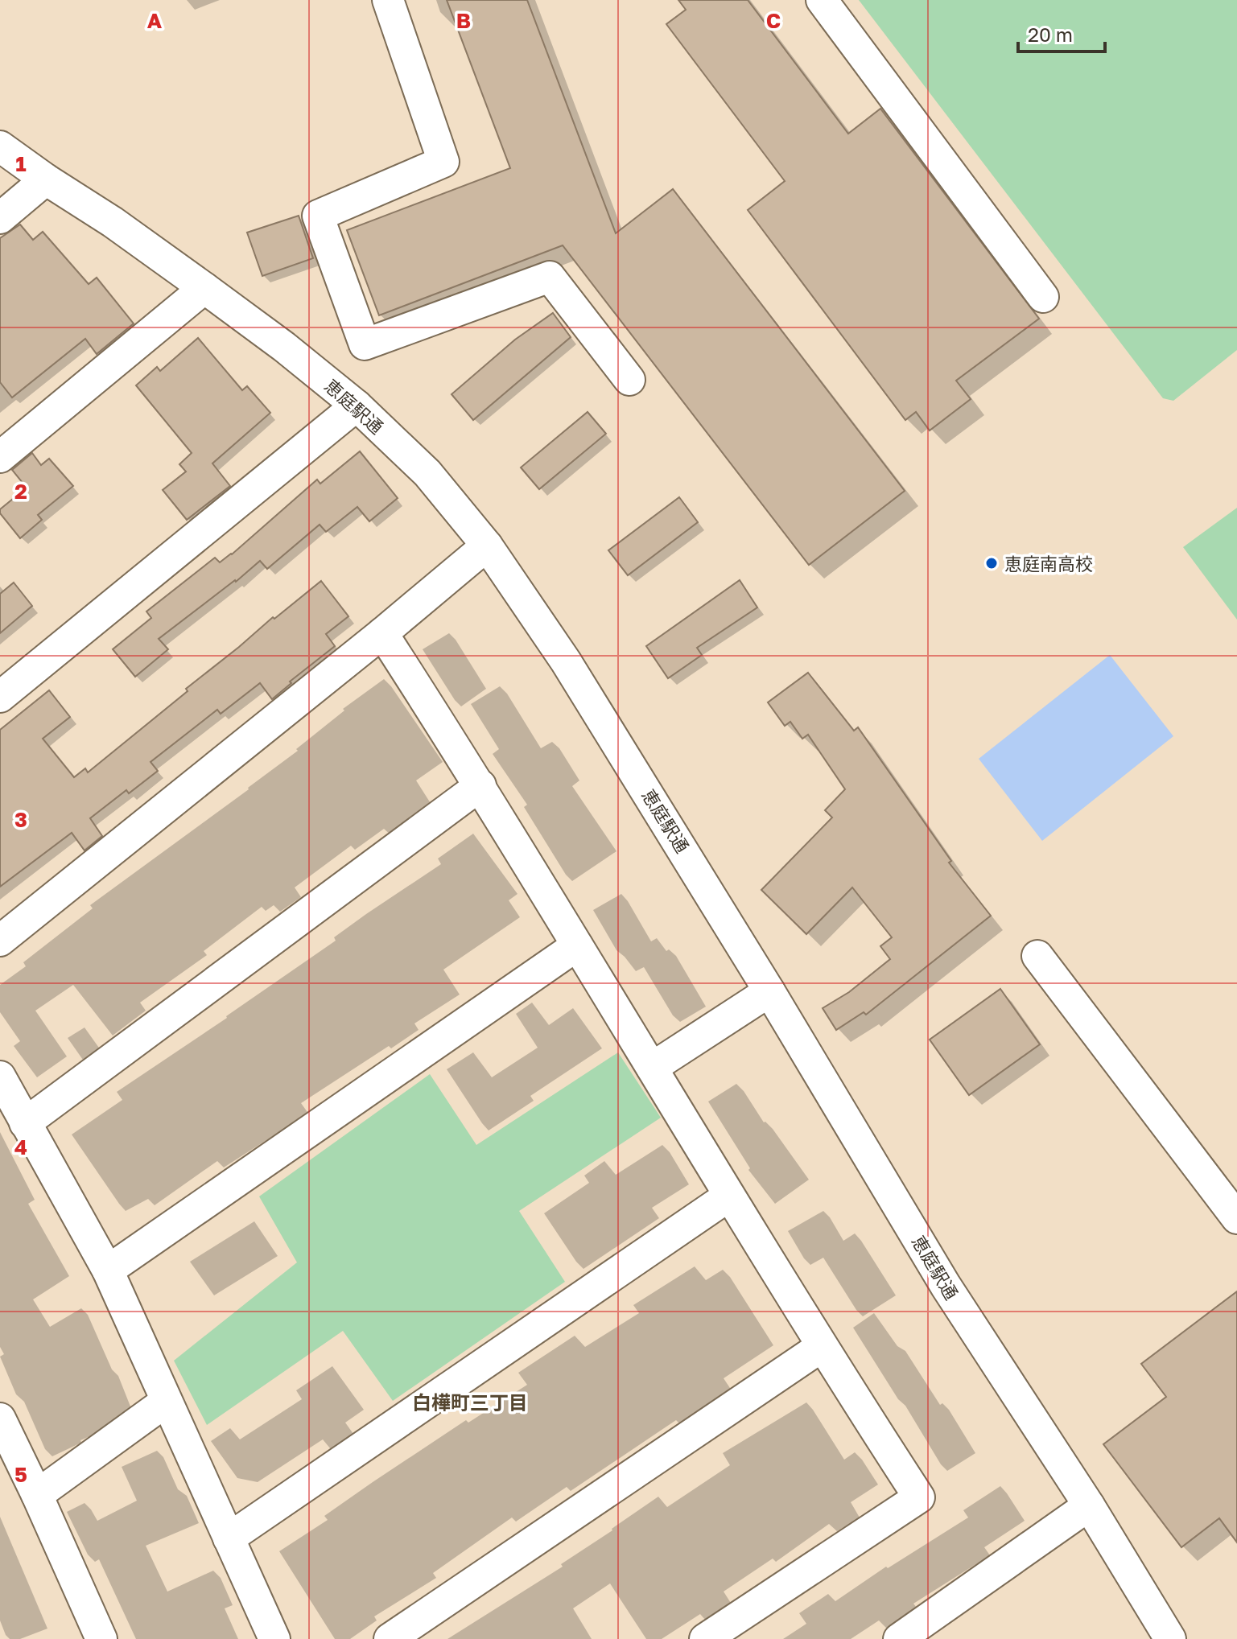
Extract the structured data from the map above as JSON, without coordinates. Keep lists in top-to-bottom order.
{
  "streets": {
    "street": ["恵庭駅通"]
  },
  "districts": ["白樺町三丁目"],
  "places": ["恵庭南高校"],
  "scale_bar": "20 m",
  "grid": {
    "columns": ["A", "B", "C"],
    "rows": [
      "1",
      "2",
      "3",
      "4",
      "5"
    ]
  }
}
